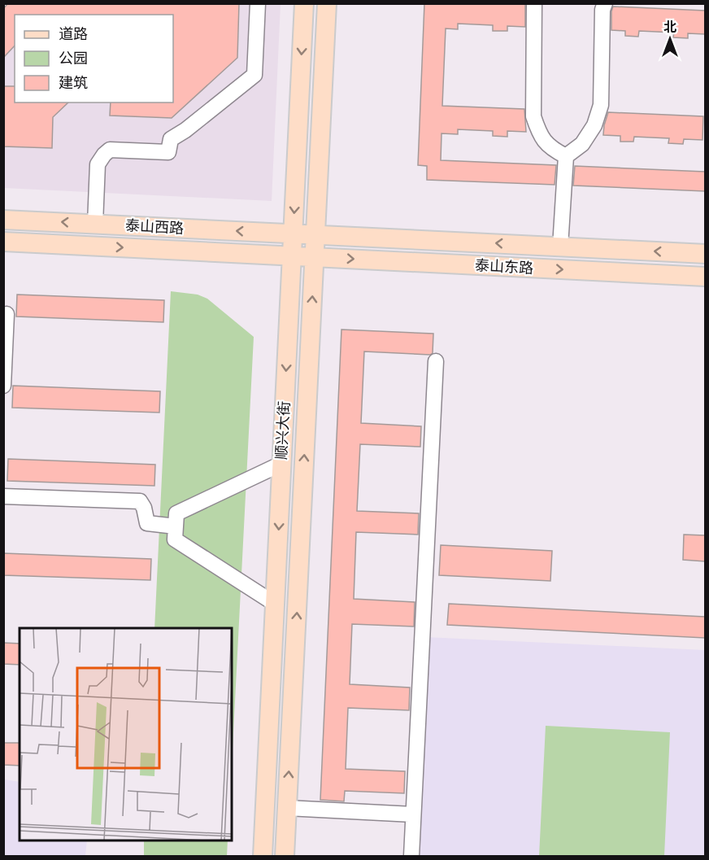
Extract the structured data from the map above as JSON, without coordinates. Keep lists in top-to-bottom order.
{
  "streets": {
    "main road": ["泰山西路", "泰山东路", "顺兴大街"]
  },
  "crossings": [
    ["泰山西路", "泰山东路"],
    ["泰山西路", "顺兴大街"],
    ["泰山东路", "顺兴大街"]
  ],
  "legend": ["道路", "公园", "建筑"],
  "north": "top"
}
